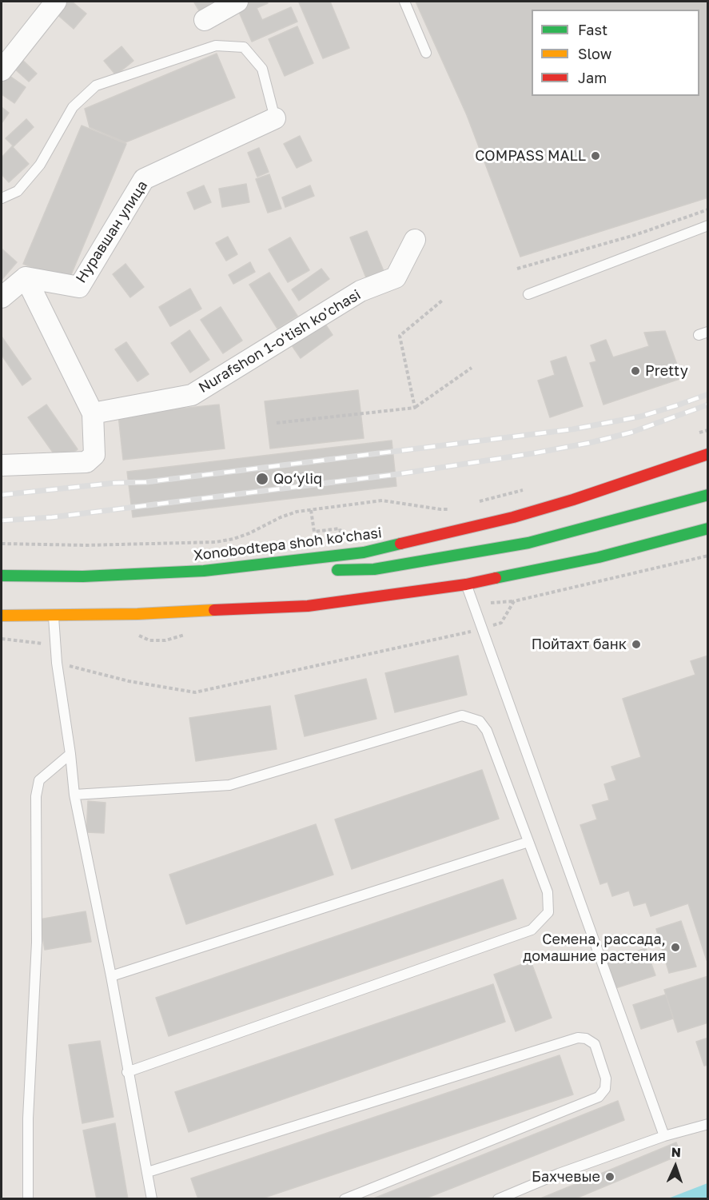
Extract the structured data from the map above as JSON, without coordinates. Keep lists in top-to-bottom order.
{
  "streets": {
    "highway": ["Xonobodtepa shoh ko'chasi"],
    "street": ["Нуравшан улица", "Nurafshon 1-o'tish ko'chasi"]
  },
  "places": [
    "COMPASS MALL",
    "Pretty",
    "Qo‘yliq",
    "Пойтахт банк",
    "Семена, рассада, домашние растения",
    "Бахчевые"
  ],
  "legend": ["Fast", "Slow", "Jam"],
  "north": "top"
}
